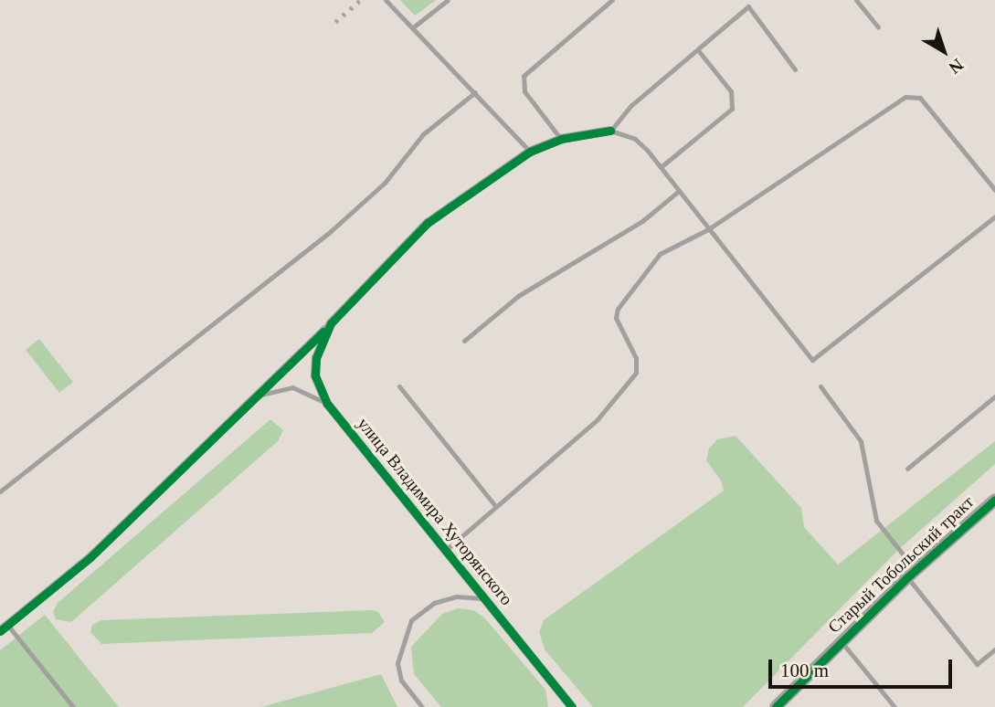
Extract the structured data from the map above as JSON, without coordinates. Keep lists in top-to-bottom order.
{
  "streets": {
    "street": ["улица Владимира Хуторянского", "Старый Тобольский тракт"]
  },
  "scale_bar": "100 m",
  "north": "bottom right"
}
